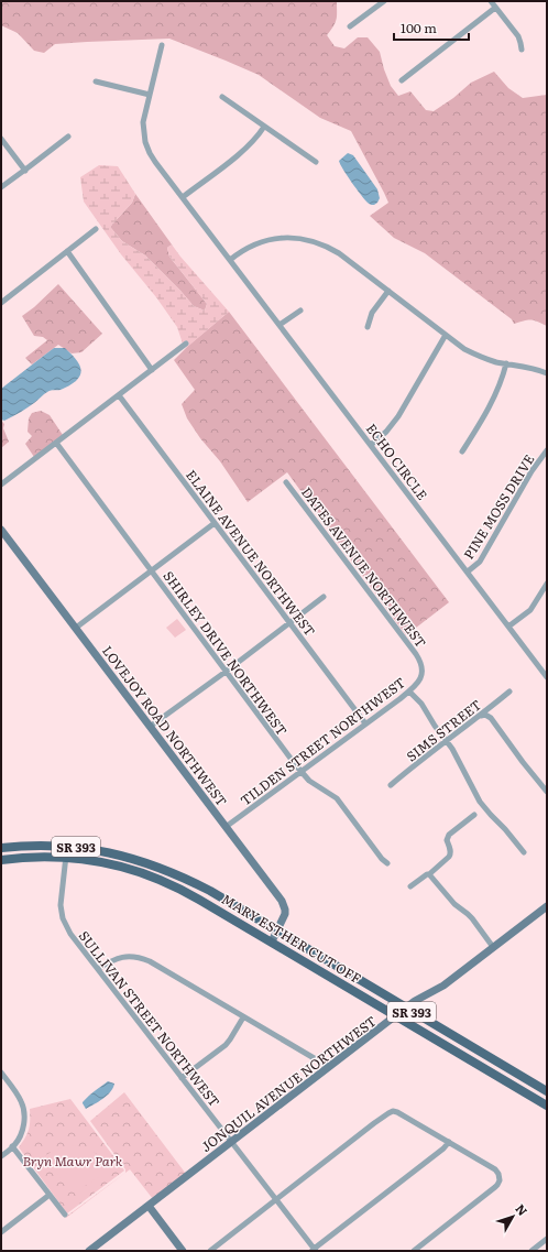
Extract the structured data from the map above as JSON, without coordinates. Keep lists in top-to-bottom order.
{
  "streets": {
    "main road": ["SR 393", "MARY ESTHER CUT OFF"],
    "street": [
      "ECHO CIRCLE",
      "PINE MOSS DRIVE",
      "ELAINE AVENUE NORTHWEST",
      "DATES AVENUE NORTHWEST",
      "SHIRLEY DRIVE NORTHWEST",
      "LOVEJOY ROAD NORTHWEST",
      "SIMS STREET",
      "TILDEN STREET NORTHWEST",
      "SULLIVAN STREET NORTHWEST",
      "JONQUIL AVENUE NORTHWEST"
    ]
  },
  "crossings": [
    ["ECHO CIRCLE", "PINE MOSS DRIVE"],
    ["ELAINE AVENUE NORTHWEST", "TILDEN STREET NORTHWEST"],
    ["DATES AVENUE NORTHWEST", "TILDEN STREET NORTHWEST"],
    ["SHIRLEY DRIVE NORTHWEST", "TILDEN STREET NORTHWEST"],
    ["LOVEJOY ROAD NORTHWEST", "TILDEN STREET NORTHWEST"],
    ["LOVEJOY ROAD NORTHWEST", "MARY ESTHER CUT OFF"],
    ["MARY ESTHER CUT OFF", "SULLIVAN STREET NORTHWEST"],
    ["MARY ESTHER CUT OFF", "JONQUIL AVENUE NORTHWEST"],
    ["SULLIVAN STREET NORTHWEST", "JONQUIL AVENUE NORTHWEST"]
  ],
  "parks": ["Bryn Mawr Park"],
  "scale_bar": "100 m",
  "north": "top right"
}
